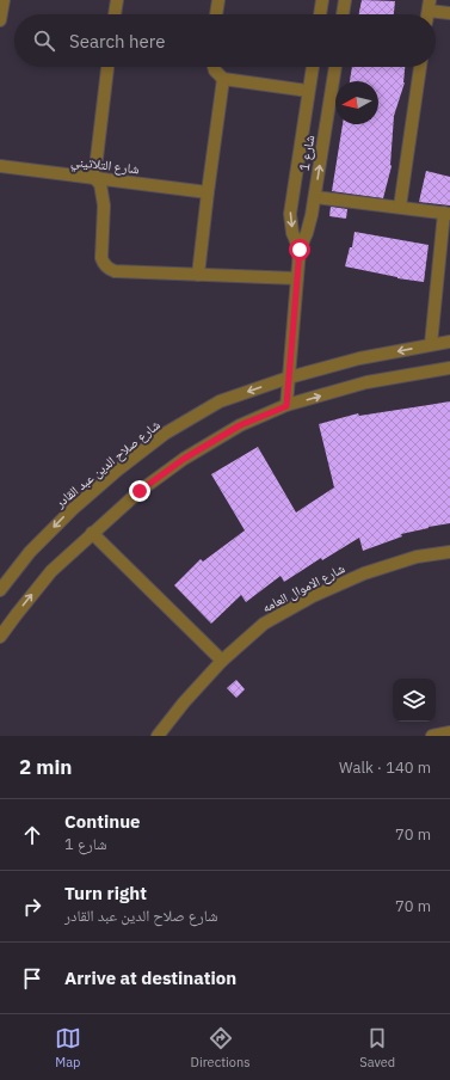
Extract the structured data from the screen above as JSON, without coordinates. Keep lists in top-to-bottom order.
{
  "streets": {
    "street": [
      "شارع 1",
      "شارع التلاتيني",
      "شارع صلاح الدين عبد القادر",
      "شارع الاموال العامه"
    ]
  },
  "crossings": [
    ["شارع 1", "شارع صلاح الدين عبد القادر"]
  ],
  "north": "left",
  "page": {
    "search": "Search here",
    "heading": ["2 min", "Walk · 140 m"],
    "list": [
      ["Continue", "شارع 1", "70 m"],
      ["Turn right", "شارع صلاح الدين عبد القادر", "70 m"],
      "Arrive at destination"
    ],
    "nav": ["Map", "Directions", "Saved"]
  }
}
